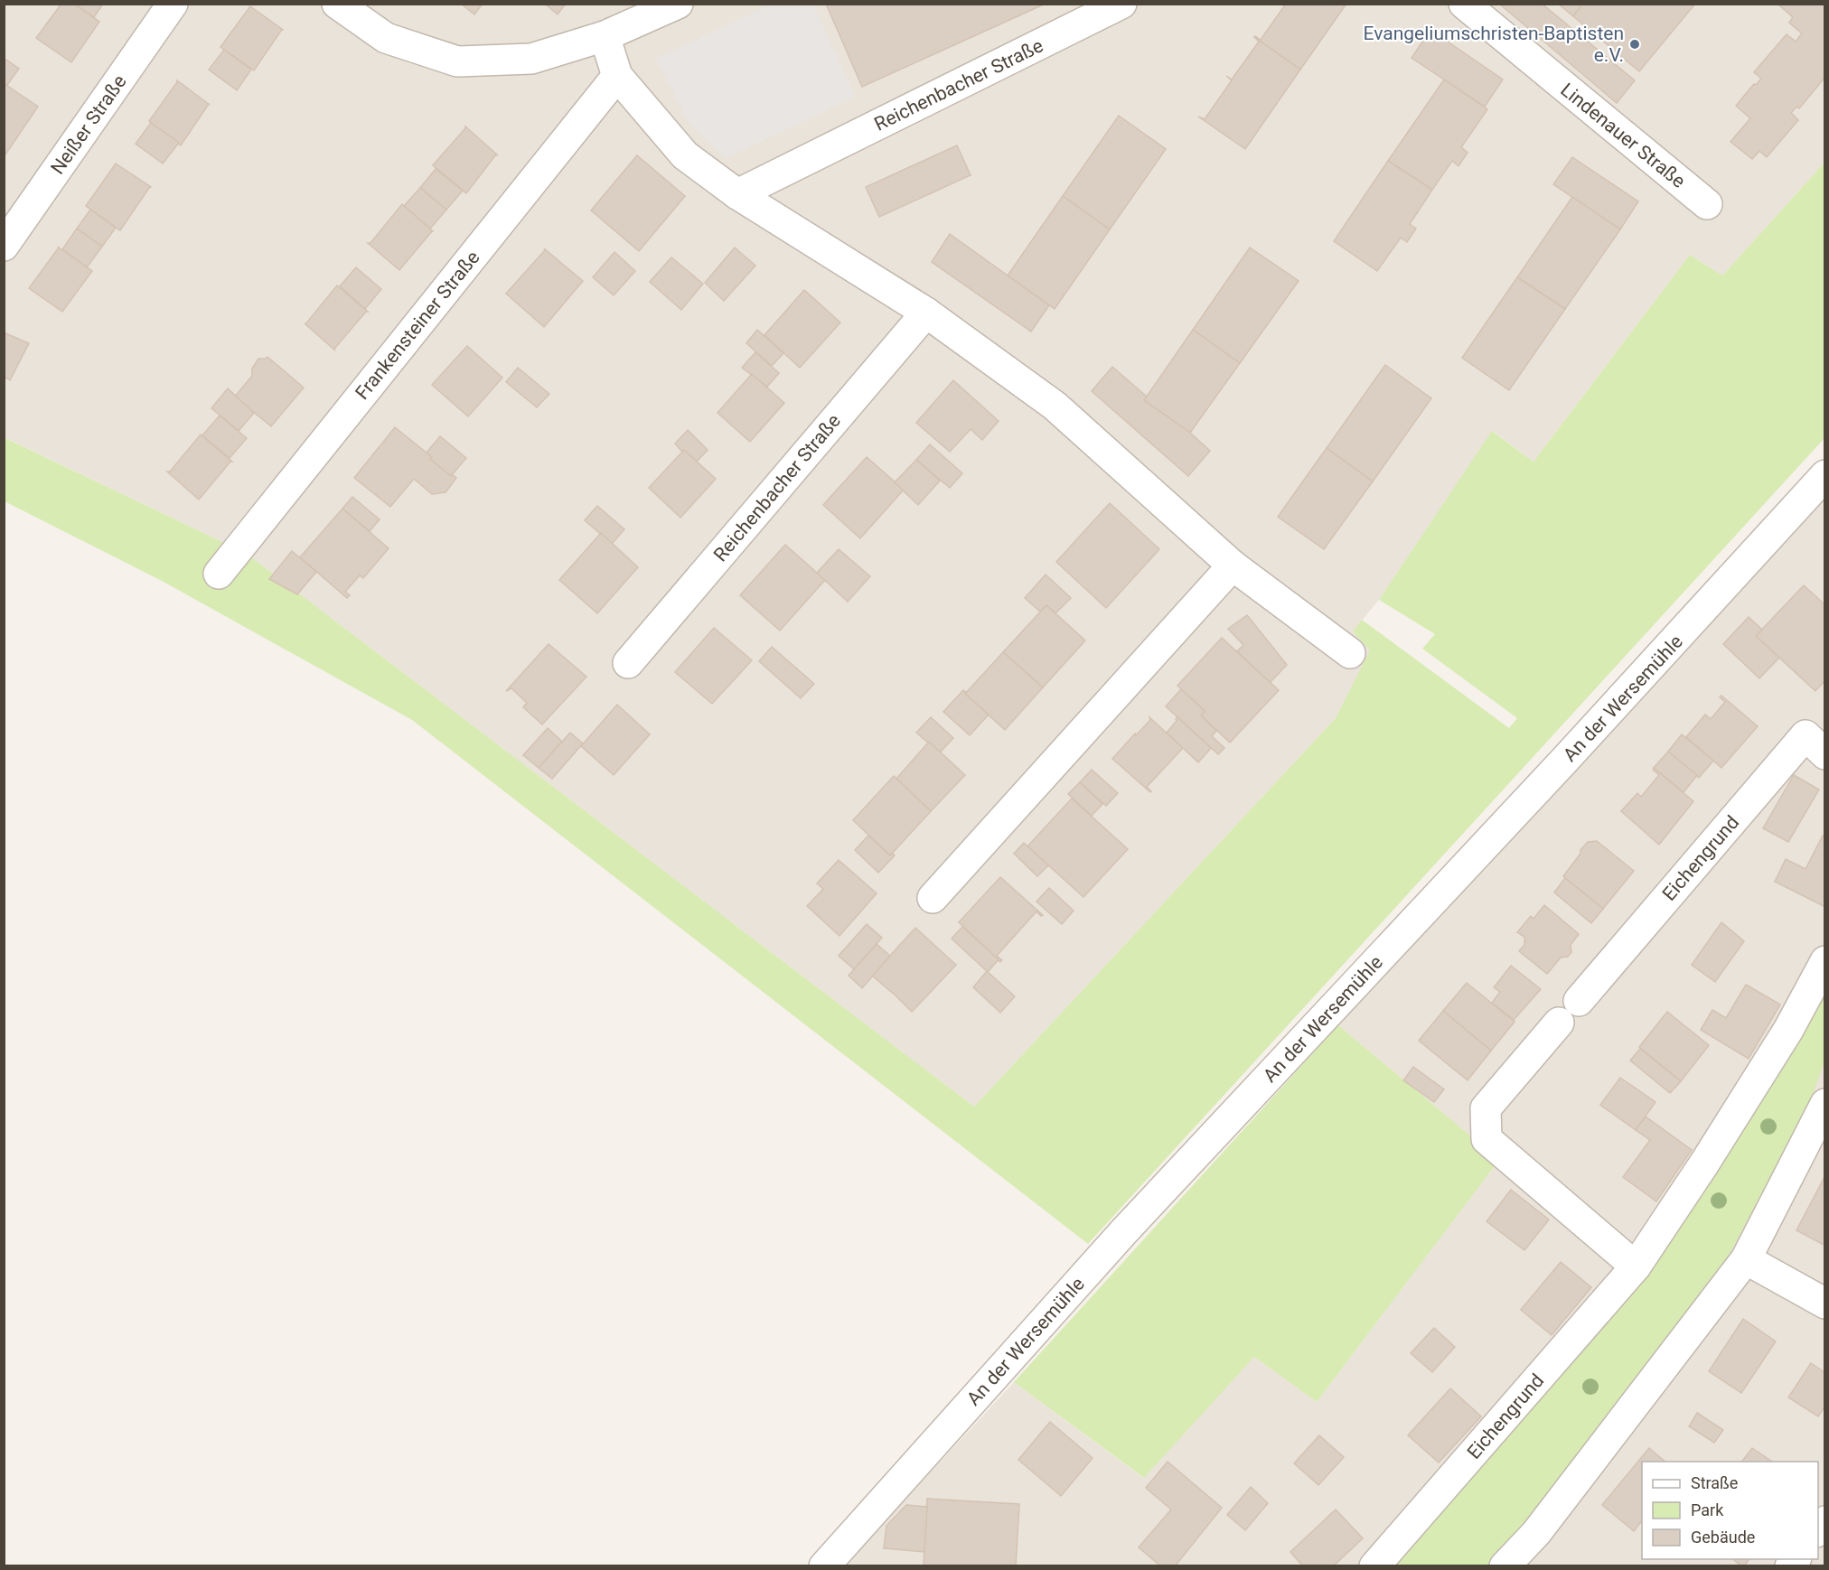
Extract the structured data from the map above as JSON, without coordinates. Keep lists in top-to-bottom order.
{
  "streets": {
    "street": [
      "Reichenbacher Straße",
      "Neißer Straße",
      "Lindenauer Straße",
      "Frankensteiner Straße",
      "An der Wersemühle",
      "Eichengrund"
    ]
  },
  "places": ["Evangeliumschristen-Baptisten e.V."],
  "legend": ["Straße", "Park", "Gebäude"]
}
